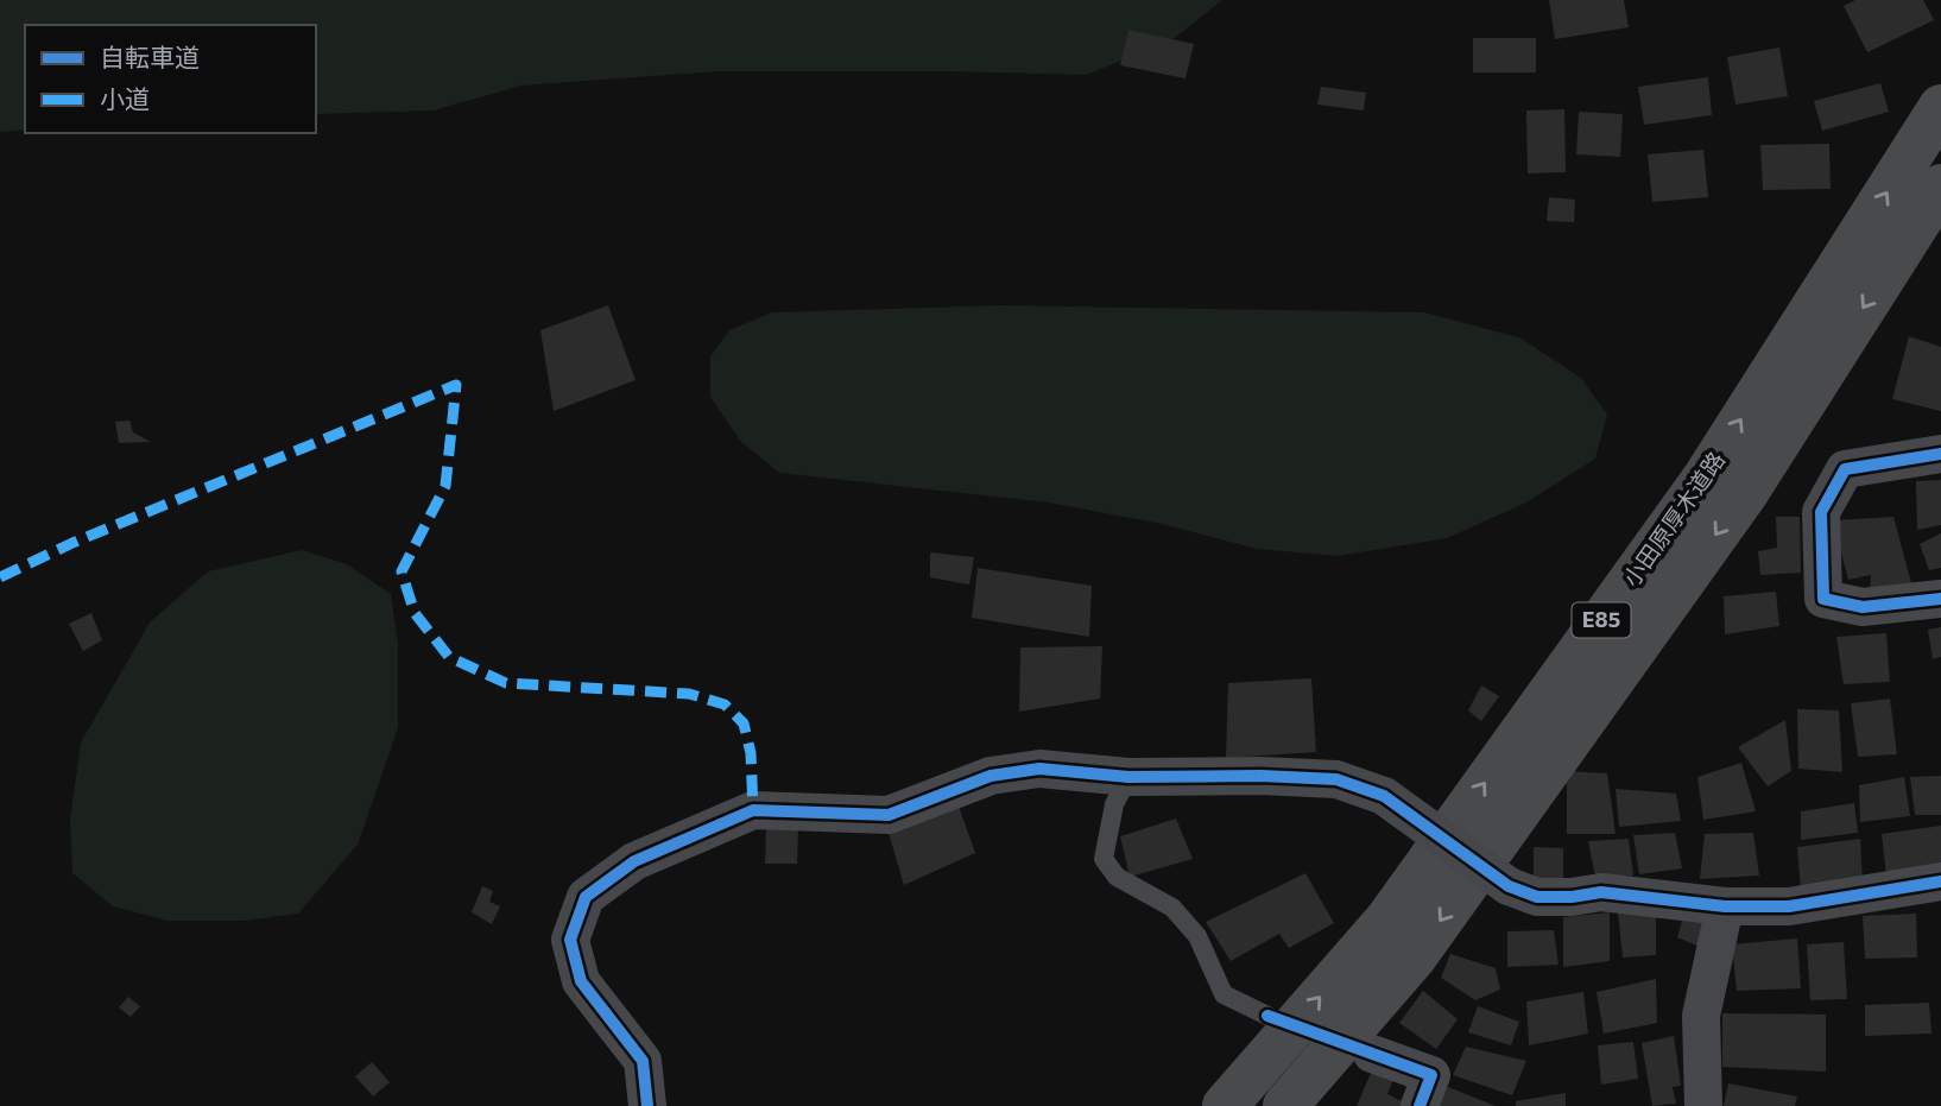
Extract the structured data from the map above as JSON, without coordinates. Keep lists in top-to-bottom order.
{
  "streets": {
    "highway": ["小田原厚木道路", "E85"]
  },
  "legend": ["自転車道", "小道"]
}
